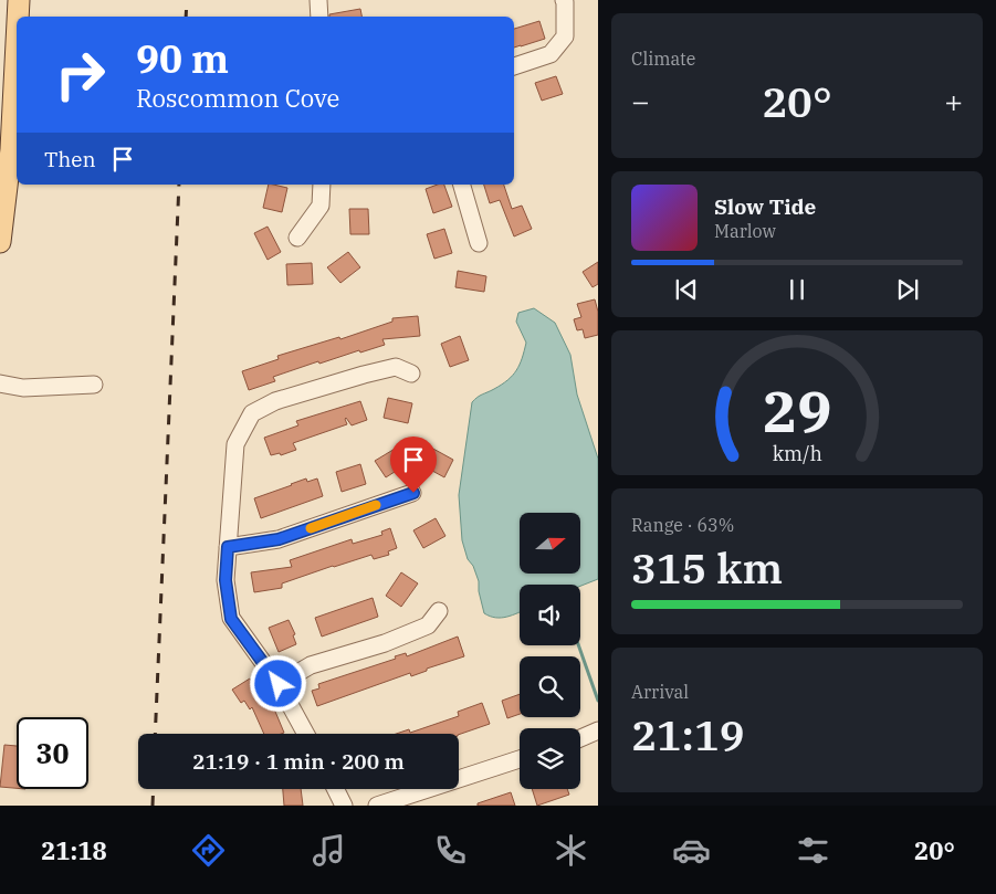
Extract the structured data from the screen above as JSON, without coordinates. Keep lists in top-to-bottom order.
{
  "north": "right",
  "page": {
    "tile": [
      "Climate",
      ["Range · 63%", "315 km"],
      ["Arrival", "21:19"]
    ],
    "turn": ["90 m", "Roscommon Cove"],
    "heat": ["−", "20°", "+"],
    "then": "Then",
    "song": ["Slow Tide", "Marlow"],
    "limit": "30",
    "trip": "21:19 · 1 min · 200 m",
    "tabs": ["21:18", "20°"],
    "gauge": ["29", "km/h"]
  }
}
